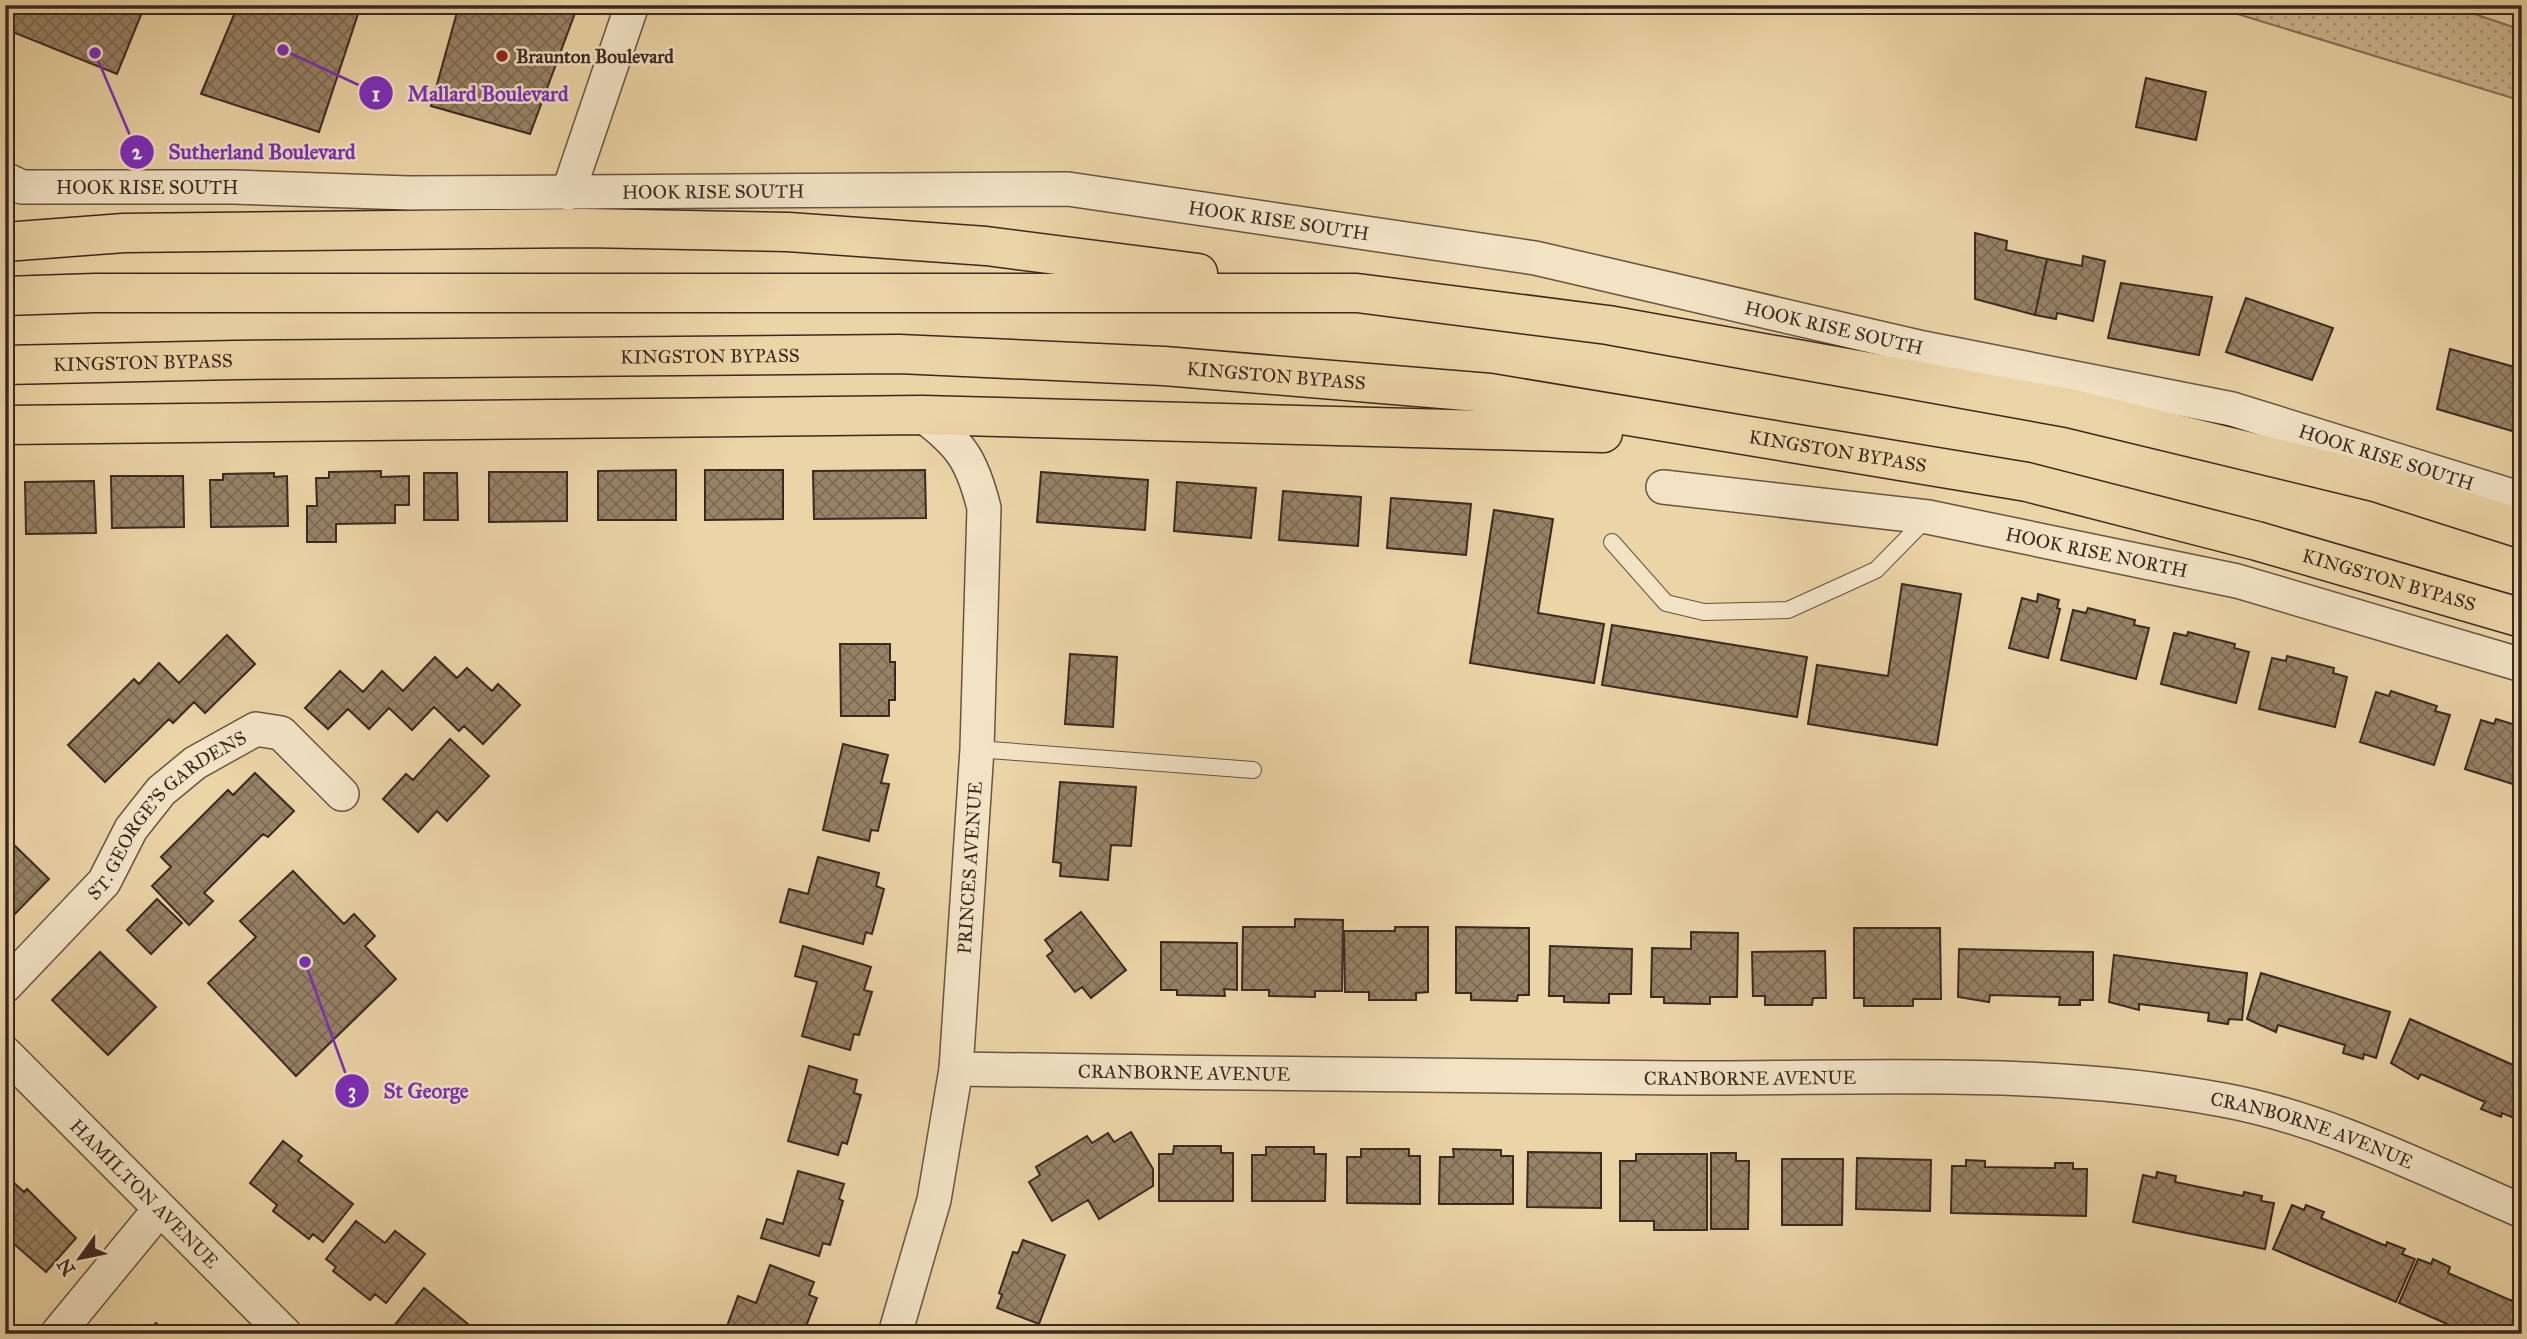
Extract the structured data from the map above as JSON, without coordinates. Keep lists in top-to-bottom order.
{
  "streets": {
    "highway": ["KINGSTON BYPASS"],
    "street": [
      "HOOK RISE SOUTH",
      "HOOK RISE NORTH",
      "ST. GEORGE'S GARDENS",
      "PRINCES AVENUE",
      "CRANBORNE AVENUE",
      "HAMILTON AVENUE"
    ]
  },
  "crossings": [
    ["PRINCES AVENUE", "CRANBORNE AVENUE"]
  ],
  "places": [
    "Mallard Boulevard",
    "Sutherland Boulevard",
    "Braunton Boulevard",
    "St George"
  ],
  "north": "bottom left"
}
